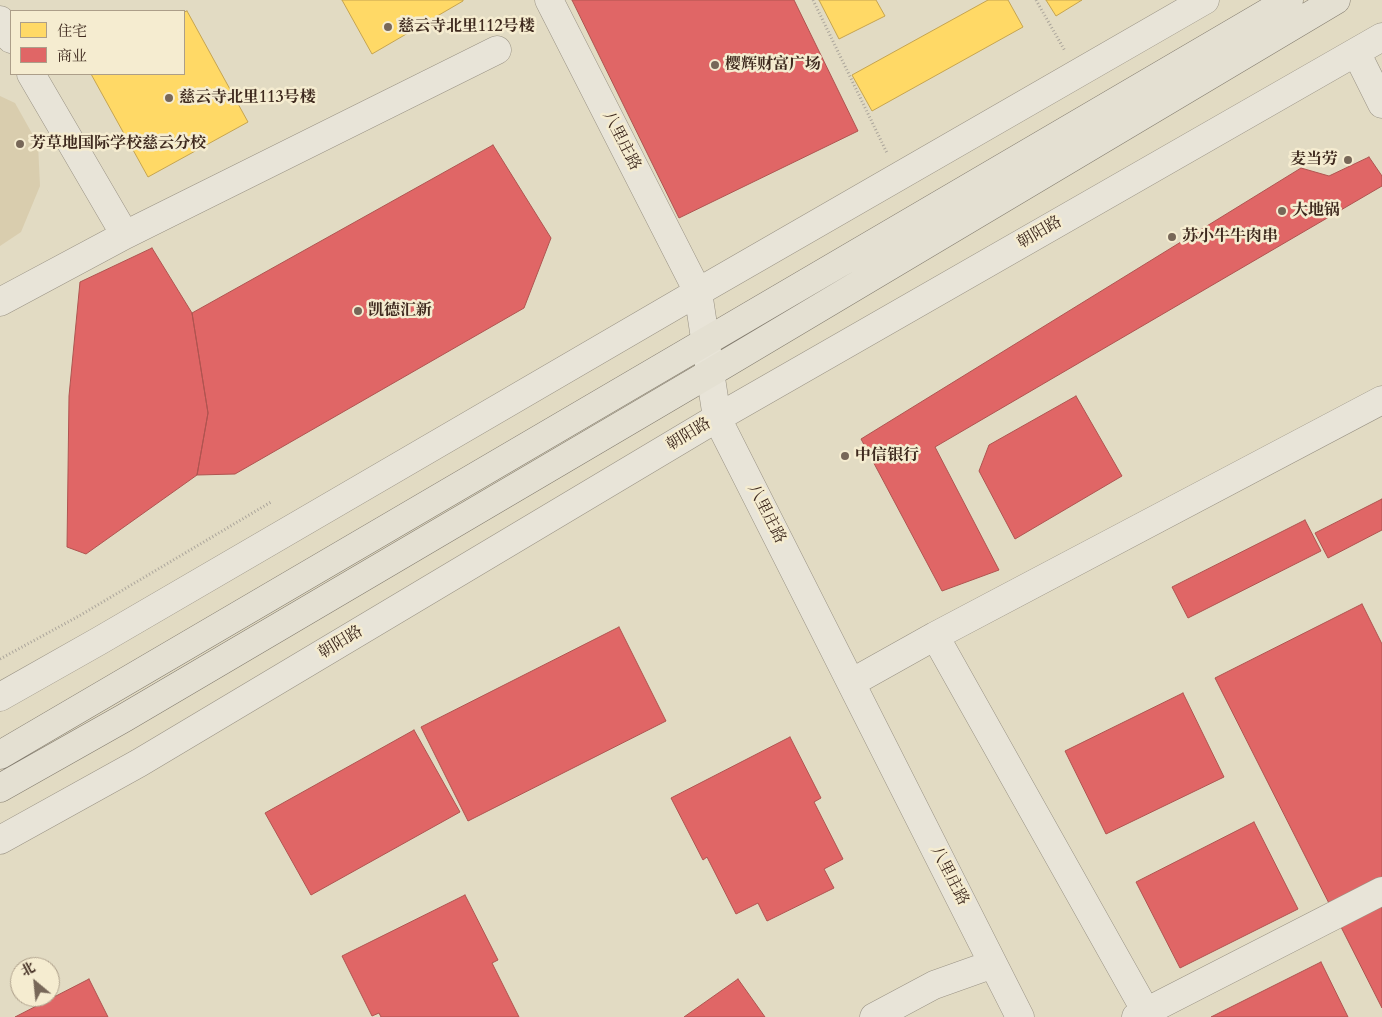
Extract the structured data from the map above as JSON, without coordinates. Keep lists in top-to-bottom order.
{
  "streets": {
    "street": ["八里庄路", "朝阳路"]
  },
  "crossings": [
    ["八里庄路", "朝阳路"]
  ],
  "places": [
    "慈云寺北里112号楼",
    "樱辉财富广场",
    "慈云寺北里113号楼",
    "芳草地国际学校慈云分校",
    "麦当劳",
    "大地锅",
    "苏小牛牛肉串",
    "凯德汇新",
    "中信银行"
  ],
  "legend": ["住宅", "商业"],
  "north": "top left"
}
